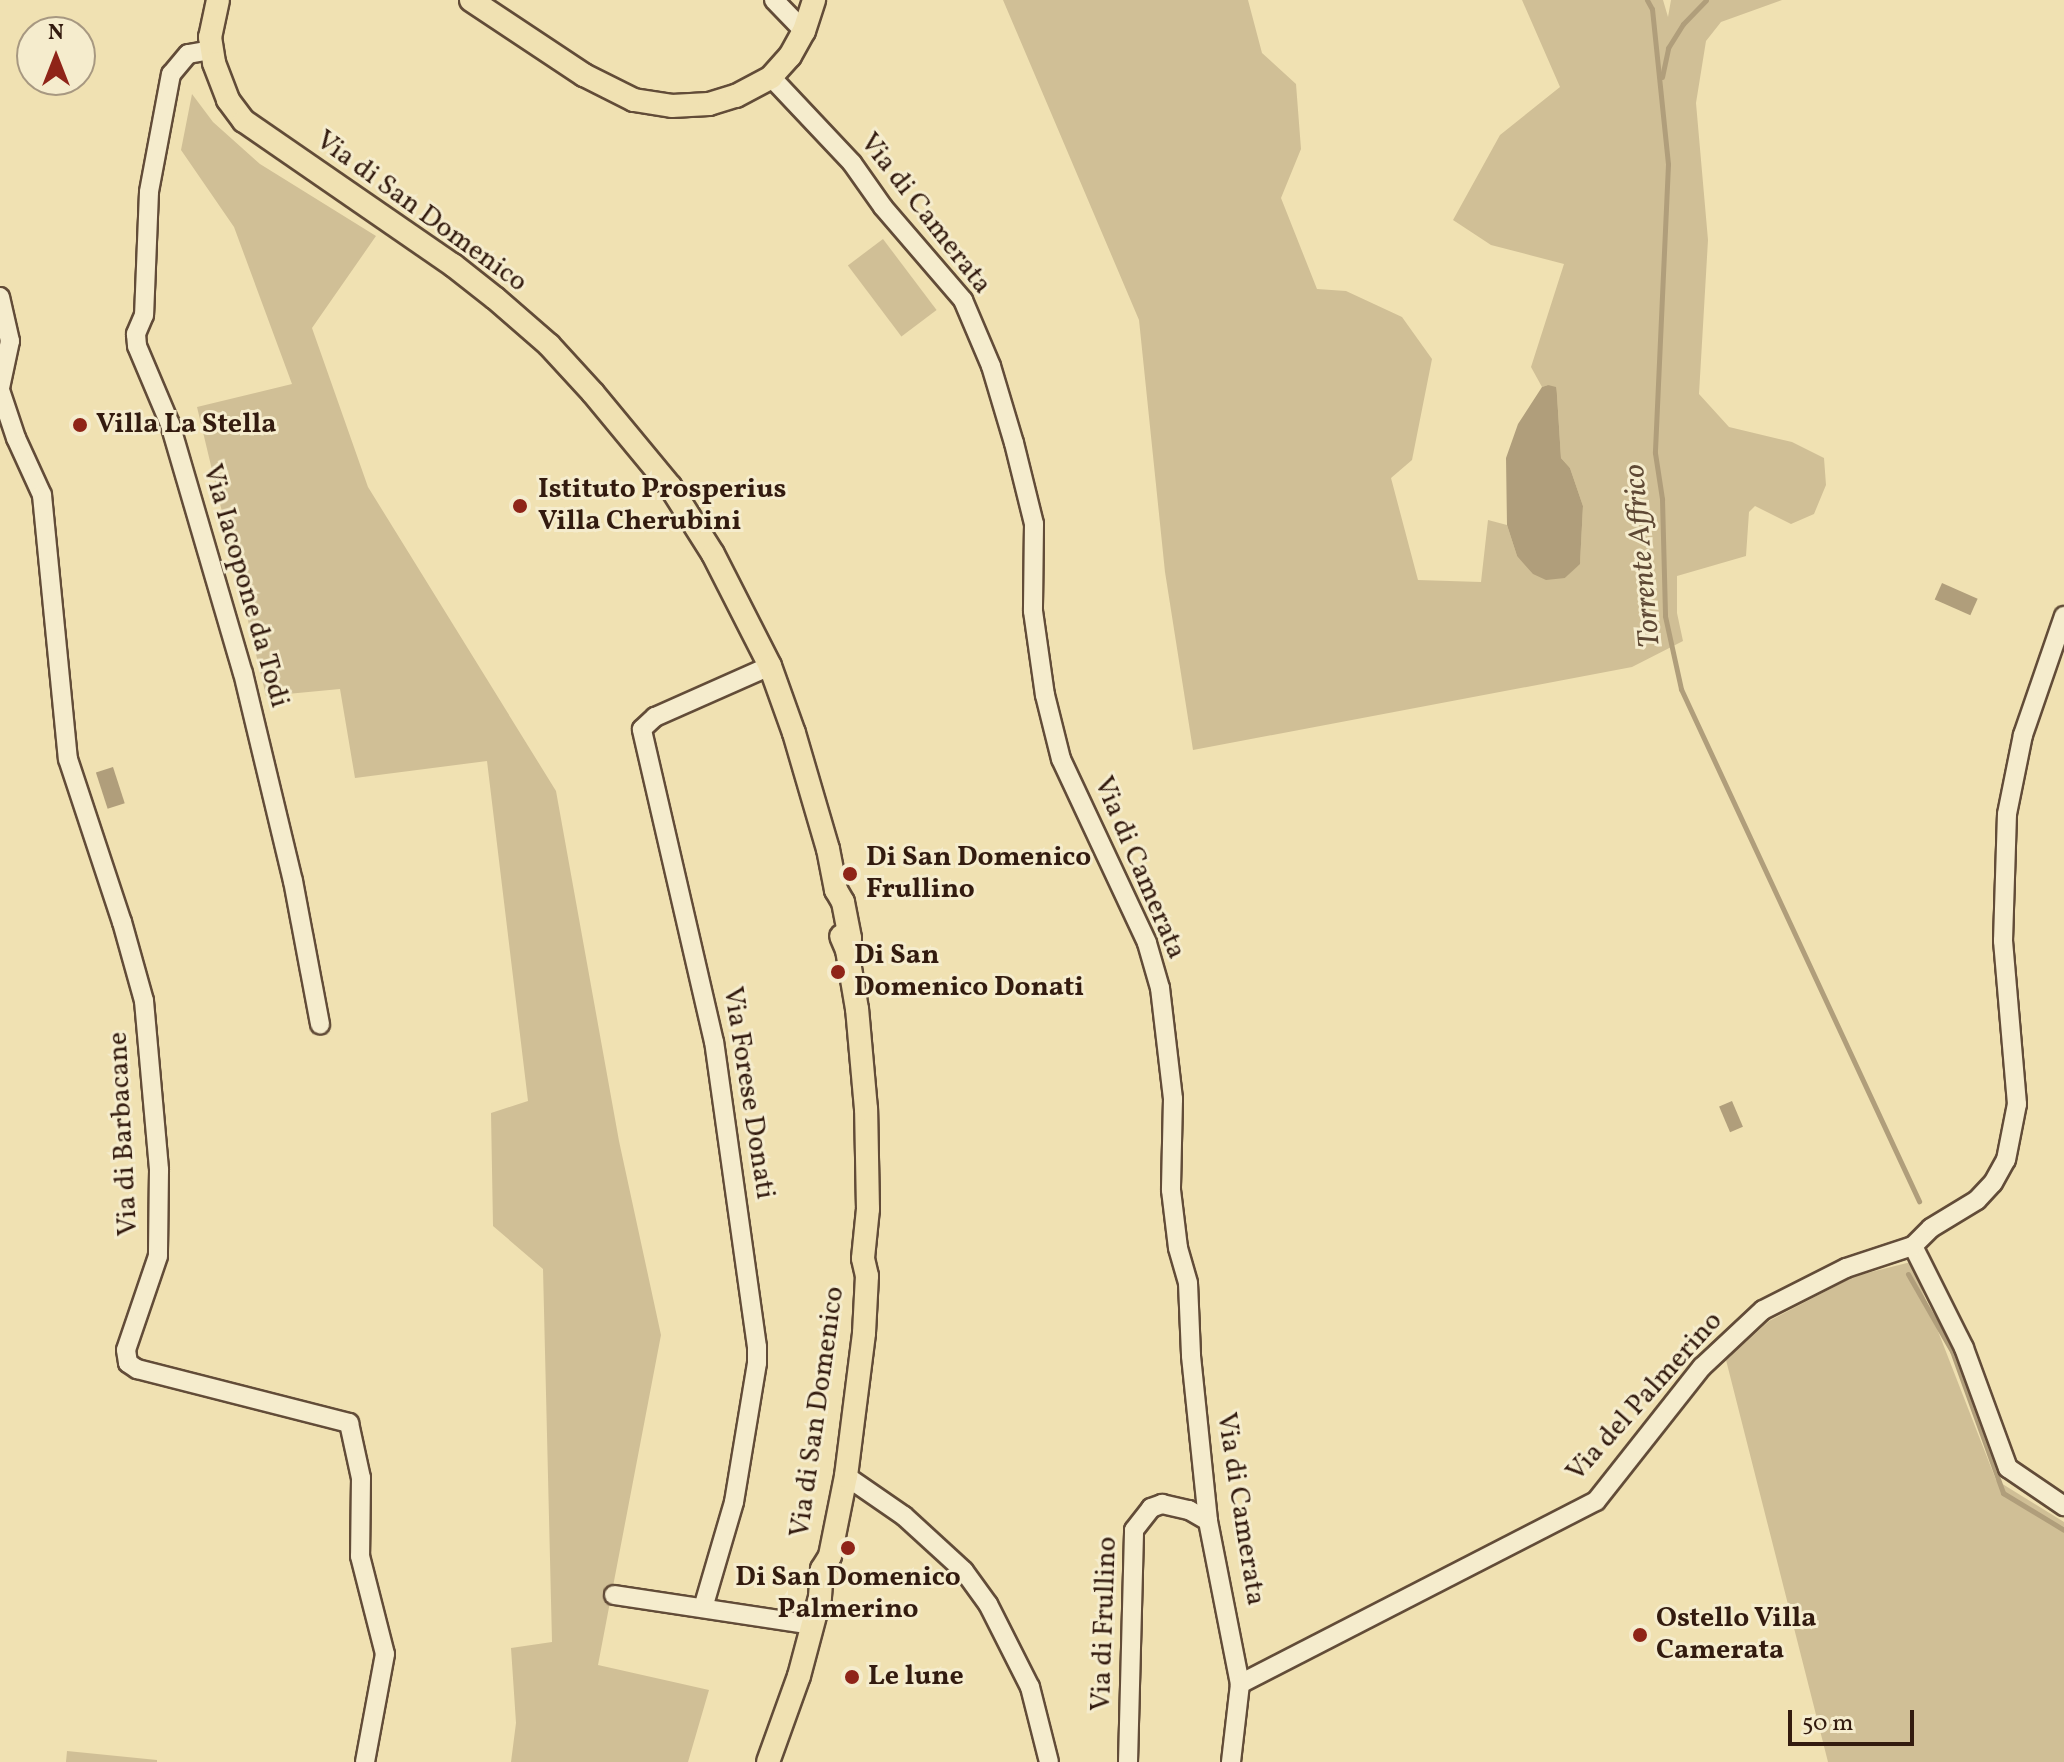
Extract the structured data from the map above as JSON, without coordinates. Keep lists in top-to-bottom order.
{
  "streets": {
    "main road": ["Via di San Domenico"],
    "street": [
      "Via di Camerata",
      "Via Iacopone da Todi",
      "Via Forese Donati",
      "Via di Barbacane",
      "Via del Palmerino",
      "Via di Frullino"
    ]
  },
  "crossings": [
    ["Via di San Domenico", "Via Iacopone da Todi"],
    ["Via di San Domenico", "Via Forese Donati"],
    ["Via di Camerata", "Via del Palmerino"],
    ["Via di Camerata", "Via di Frullino"]
  ],
  "water": ["Torrente Affrico"],
  "places": [
    "Villa La Stella",
    "Istituto Prosperius Villa Cherubini",
    "Di San Domenico Frullino",
    "Di San Domenico Donati",
    "Di San Domenico Palmerino",
    "Ostello Villa Camerata",
    "Le lune"
  ],
  "scale_bar": "50 m",
  "north": "top"
}
